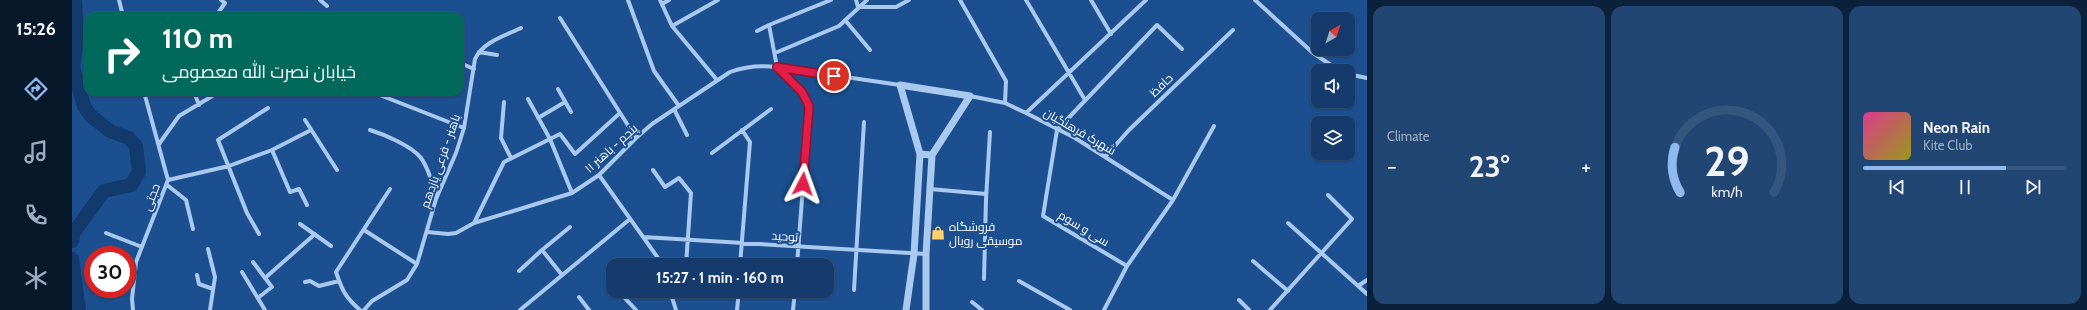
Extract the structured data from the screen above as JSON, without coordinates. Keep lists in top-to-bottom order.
{
  "streets": {
    "street": [
      "حافظ",
      "شهرک فرهنگیان",
      "پنجم - باهنر ۱۱",
      "باهنر - فرعی یازدهم",
      "حجتی",
      "سی و سوم",
      "توحید"
    ]
  },
  "crossings": [
    ["حافظ", "شهرک فرهنگیان"],
    ["شهرک فرهنگیان", "سی و سوم"],
    ["پنجم - باهنر ۱۱", "باهنر - فرعی یازدهم"]
  ],
  "places": {
    "shop": ["فروشگاه موسیقی رویال"]
  },
  "north": "top right",
  "page": {
    "tabs": "15:26",
    "tile": "Climate",
    "turn": ["110 m", "خیابان نصرت الله معصومی"],
    "song": ["Neon Rain", "Kite Club"],
    "heat": ["−", "23°", "+"],
    "limit": "30",
    "trip": "15:27 · 1 min · 160 m",
    "gauge": ["29", "km/h"]
  }
}
